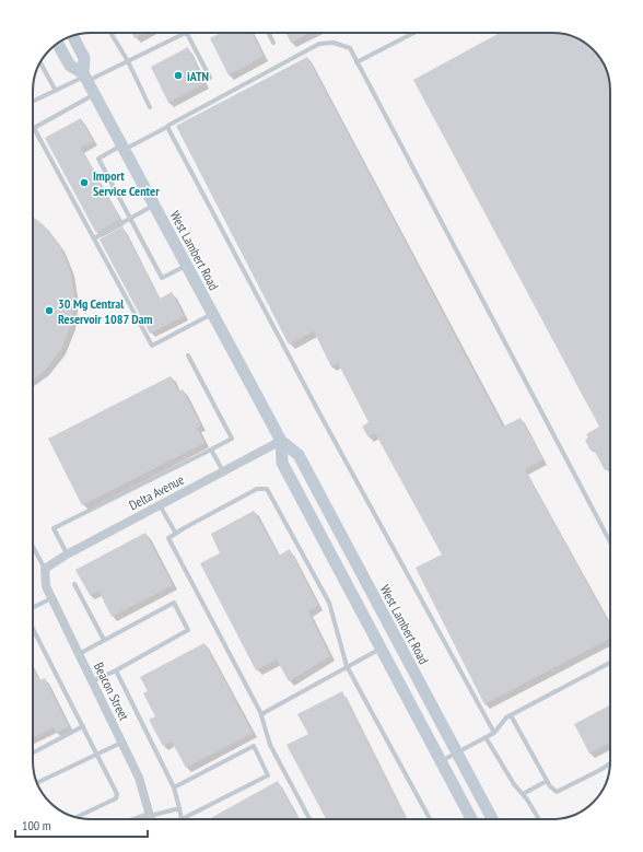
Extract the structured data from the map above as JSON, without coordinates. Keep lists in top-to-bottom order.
{
  "streets": {
    "main road": ["West Lambert Road"],
    "street": ["Delta Avenue", "Beacon Street"]
  },
  "crossings": [
    ["West Lambert Road", "Delta Avenue"],
    ["Delta Avenue", "Beacon Street"]
  ],
  "places": ["iATN", "Import Service Center", "30 Mg Central Reservoir 1087 Dam"],
  "scale_bar": "100 m"
}
